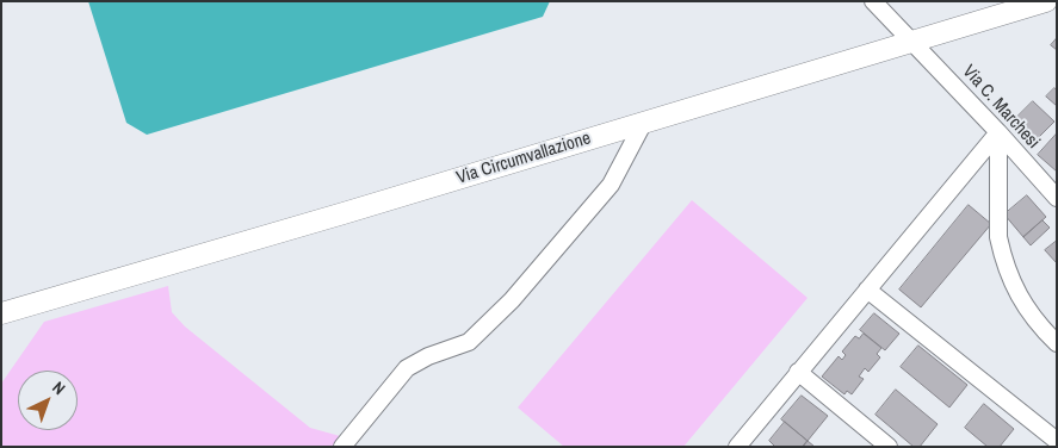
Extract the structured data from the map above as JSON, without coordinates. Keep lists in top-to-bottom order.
{
  "streets": {
    "street": ["Via C. Marchesi", "Via Circumvallazione"]
  },
  "crossings": [
    ["Via C. Marchesi", "Via Circumvallazione"]
  ],
  "north": "top right"
}
